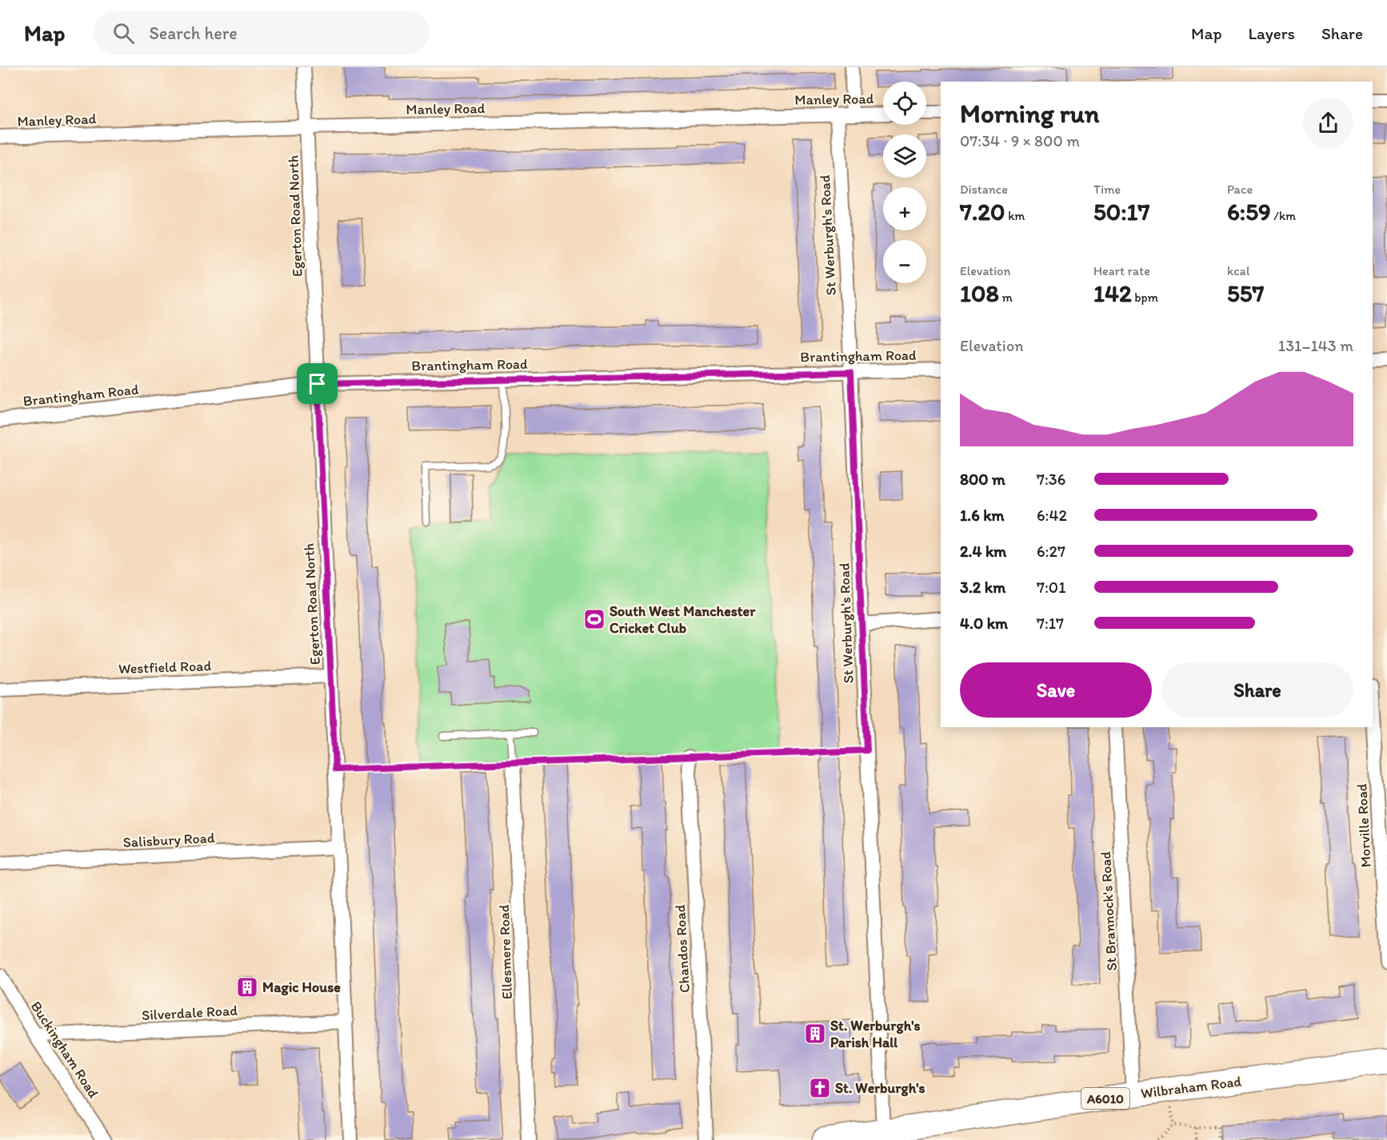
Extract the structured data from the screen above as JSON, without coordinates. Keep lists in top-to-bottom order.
{
  "streets": {
    "highway": ["Wilbraham Road", "A6010"],
    "street": [
      "Manley Road",
      "Egerton Road North",
      "St Werburgh's Road",
      "Brantingham Road",
      "Westfield Road",
      "Morville Road",
      "Salisbury Road",
      "St Brannock's Road",
      "Chandos Road",
      "Ellesmere Road",
      "Silverdale Road",
      "Buckingham Road"
    ]
  },
  "crossings": [
    ["Manley Road", "Egerton Road North"],
    ["Manley Road", "St Werburgh's Road"],
    ["Egerton Road North", "Brantingham Road"],
    ["Egerton Road North", "Westfield Road"],
    ["Egerton Road North", "Salisbury Road"],
    ["Egerton Road North", "Silverdale Road"],
    ["St Werburgh's Road", "Brantingham Road"],
    ["St Werburgh's Road", "Wilbraham Road"],
    ["St Brannock's Road", "Wilbraham Road"],
    ["Silverdale Road", "Buckingham Road"]
  ],
  "places": {
    "sports": ["South West Manchester Cricket Club"],
    "building": ["Magic House", "St. Werburgh's Parish Hall"],
    "church": ["St. Werburgh's"]
  },
  "page": {
    "header": "Map",
    "search": "Search here",
    "nav": ["Map", "Layers", "Share"],
    "map_buttons": ["+", "−"],
    "heading": ["Morning run", "07:34 · 9 × 800 m"],
    "stats": [
      ["Distance", "7.20 km"],
      ["Time", "50:17"],
      ["Pace", "6:59 /km"],
      ["Elevation", "108 m"],
      ["Heart rate", "142 bpm"],
      ["kcal", "557"]
    ],
    "chart": ["Elevation", "131–143 m"],
    "list": [
      {
        "name": "800 m",
        "note": "7:36"
      },
      {
        "name": "1.6 km",
        "note": "6:42"
      },
      {
        "name": "2.4 km",
        "note": "6:27"
      },
      {
        "name": "3.2 km",
        "note": "7:01"
      },
      {
        "name": "4.0 km",
        "note": "7:17"
      }
    ],
    "buttons": ["Save", "Share"]
  }
}
